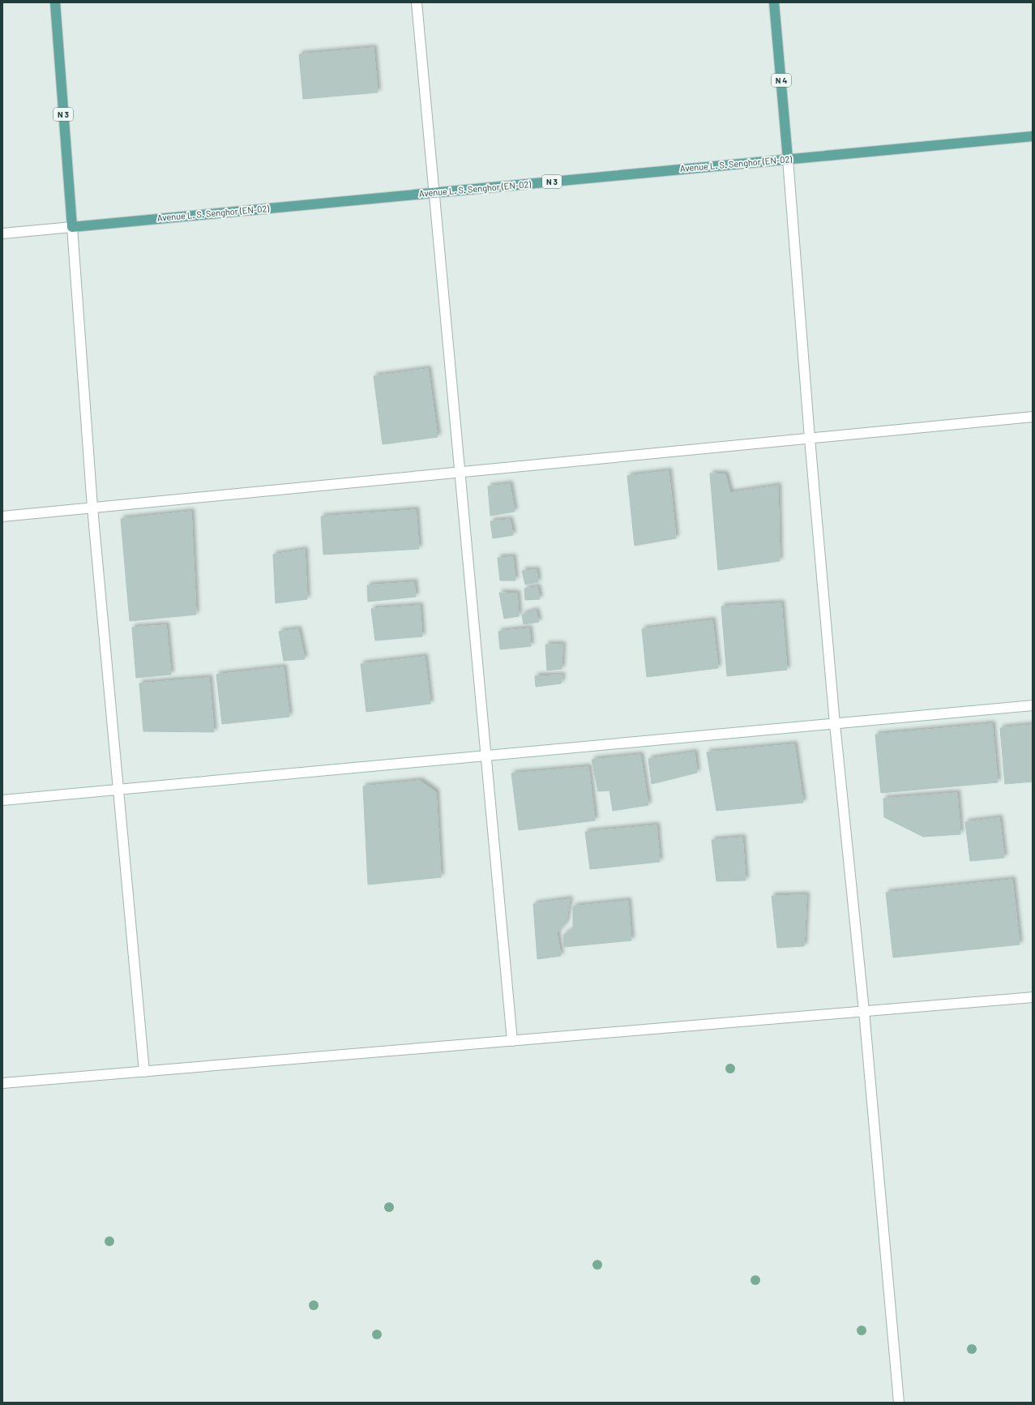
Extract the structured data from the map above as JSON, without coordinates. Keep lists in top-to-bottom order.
{
  "streets": {
    "main road": ["N 4", "N 3", "Avenue L. S. Senghor (EN-02)"]
  },
  "crossings": [
    ["N 4", "Avenue L. S. Senghor (EN-02)"],
    ["N 3", "Avenue L. S. Senghor (EN-02)"]
  ]
}
